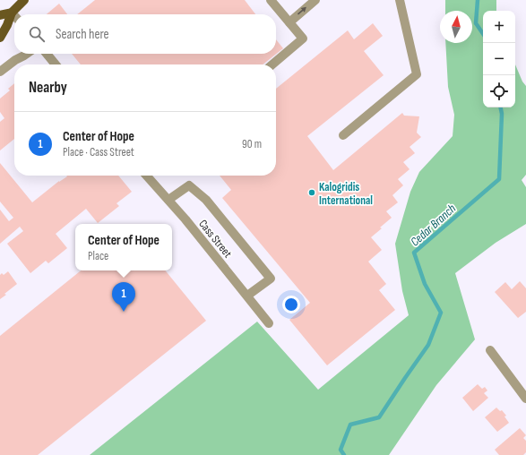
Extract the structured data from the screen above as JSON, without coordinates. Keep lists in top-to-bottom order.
{
  "streets": {
    "street": ["Cass Street"]
  },
  "water": ["Cedar Branch"],
  "places": ["Kalogridis International"],
  "north": "top",
  "page": {
    "map_buttons": ["+", "−"],
    "search": "Search here",
    "heading": "Nearby",
    "list": [
      {
        "mark": "1",
        "name": "Center of Hope",
        "note": "Place · Cass Street",
        "value": "90 m"
      }
    ],
    "popup": ["Center of Hope", "Place"],
    "pins": "1"
  }
}
